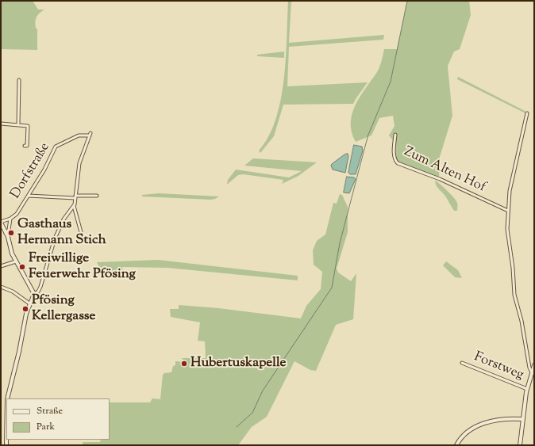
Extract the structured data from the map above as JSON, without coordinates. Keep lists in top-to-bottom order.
{
  "streets": {
    "street": ["Zum Alten Hof", "Dorfstraße", "Forstweg"]
  },
  "places": [
    "Gasthaus Hermann Stich",
    "Freiwillige Feuerwehr Pfösing",
    "Pfösing Kellergasse",
    "Hubertuskapelle"
  ],
  "legend": ["Straße", "Park"]
}
